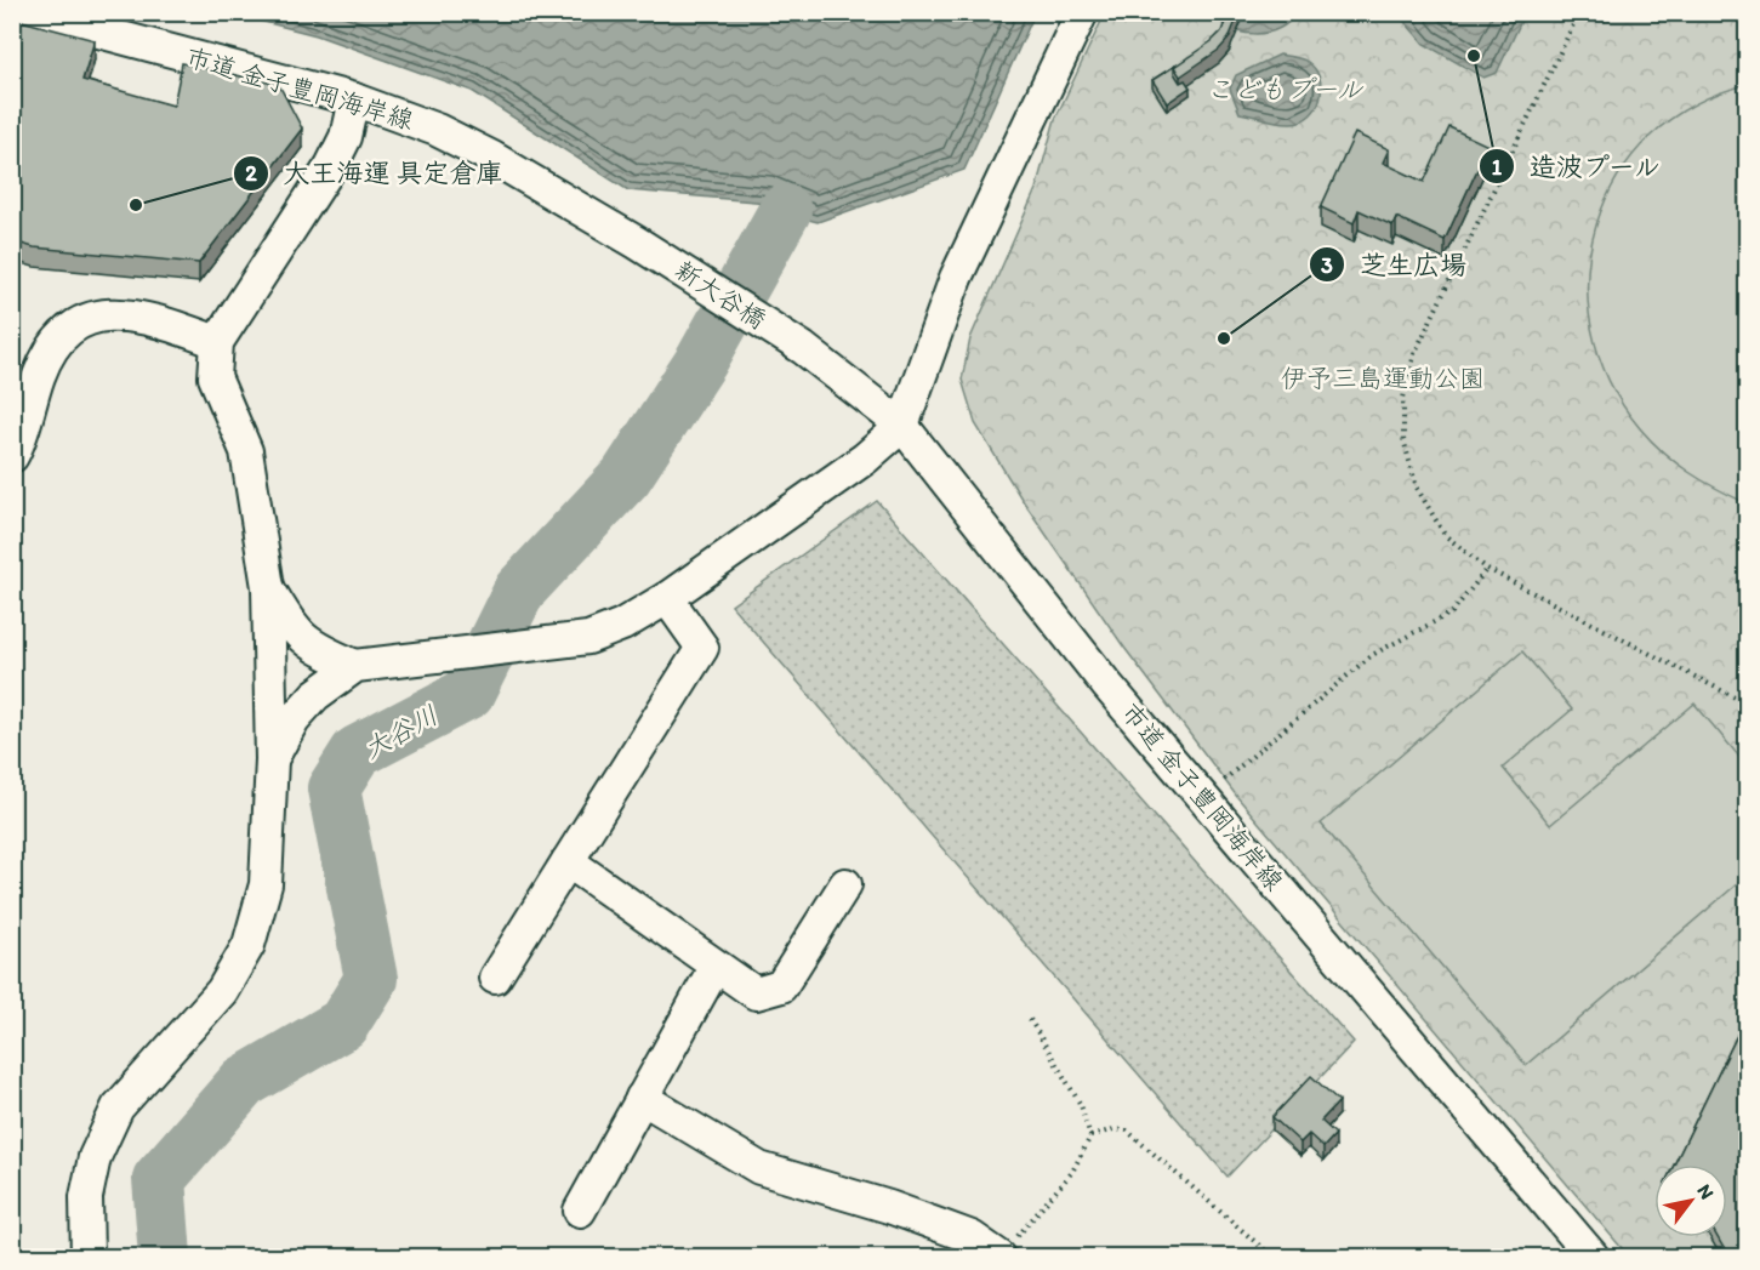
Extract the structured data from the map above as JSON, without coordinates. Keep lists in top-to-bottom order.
{
  "streets": {
    "street": ["市道 金子豊岡海岸線", "新大谷橋"]
  },
  "crossings": [
    ["市道 金子豊岡海岸線", "新大谷橋"]
  ],
  "water": ["こどもプール", "大谷川"],
  "parks": ["伊予三島運動公園"],
  "places": ["造波プール", "大王海運 具定倉庫", "芝生広場"],
  "north": "top right"
}
